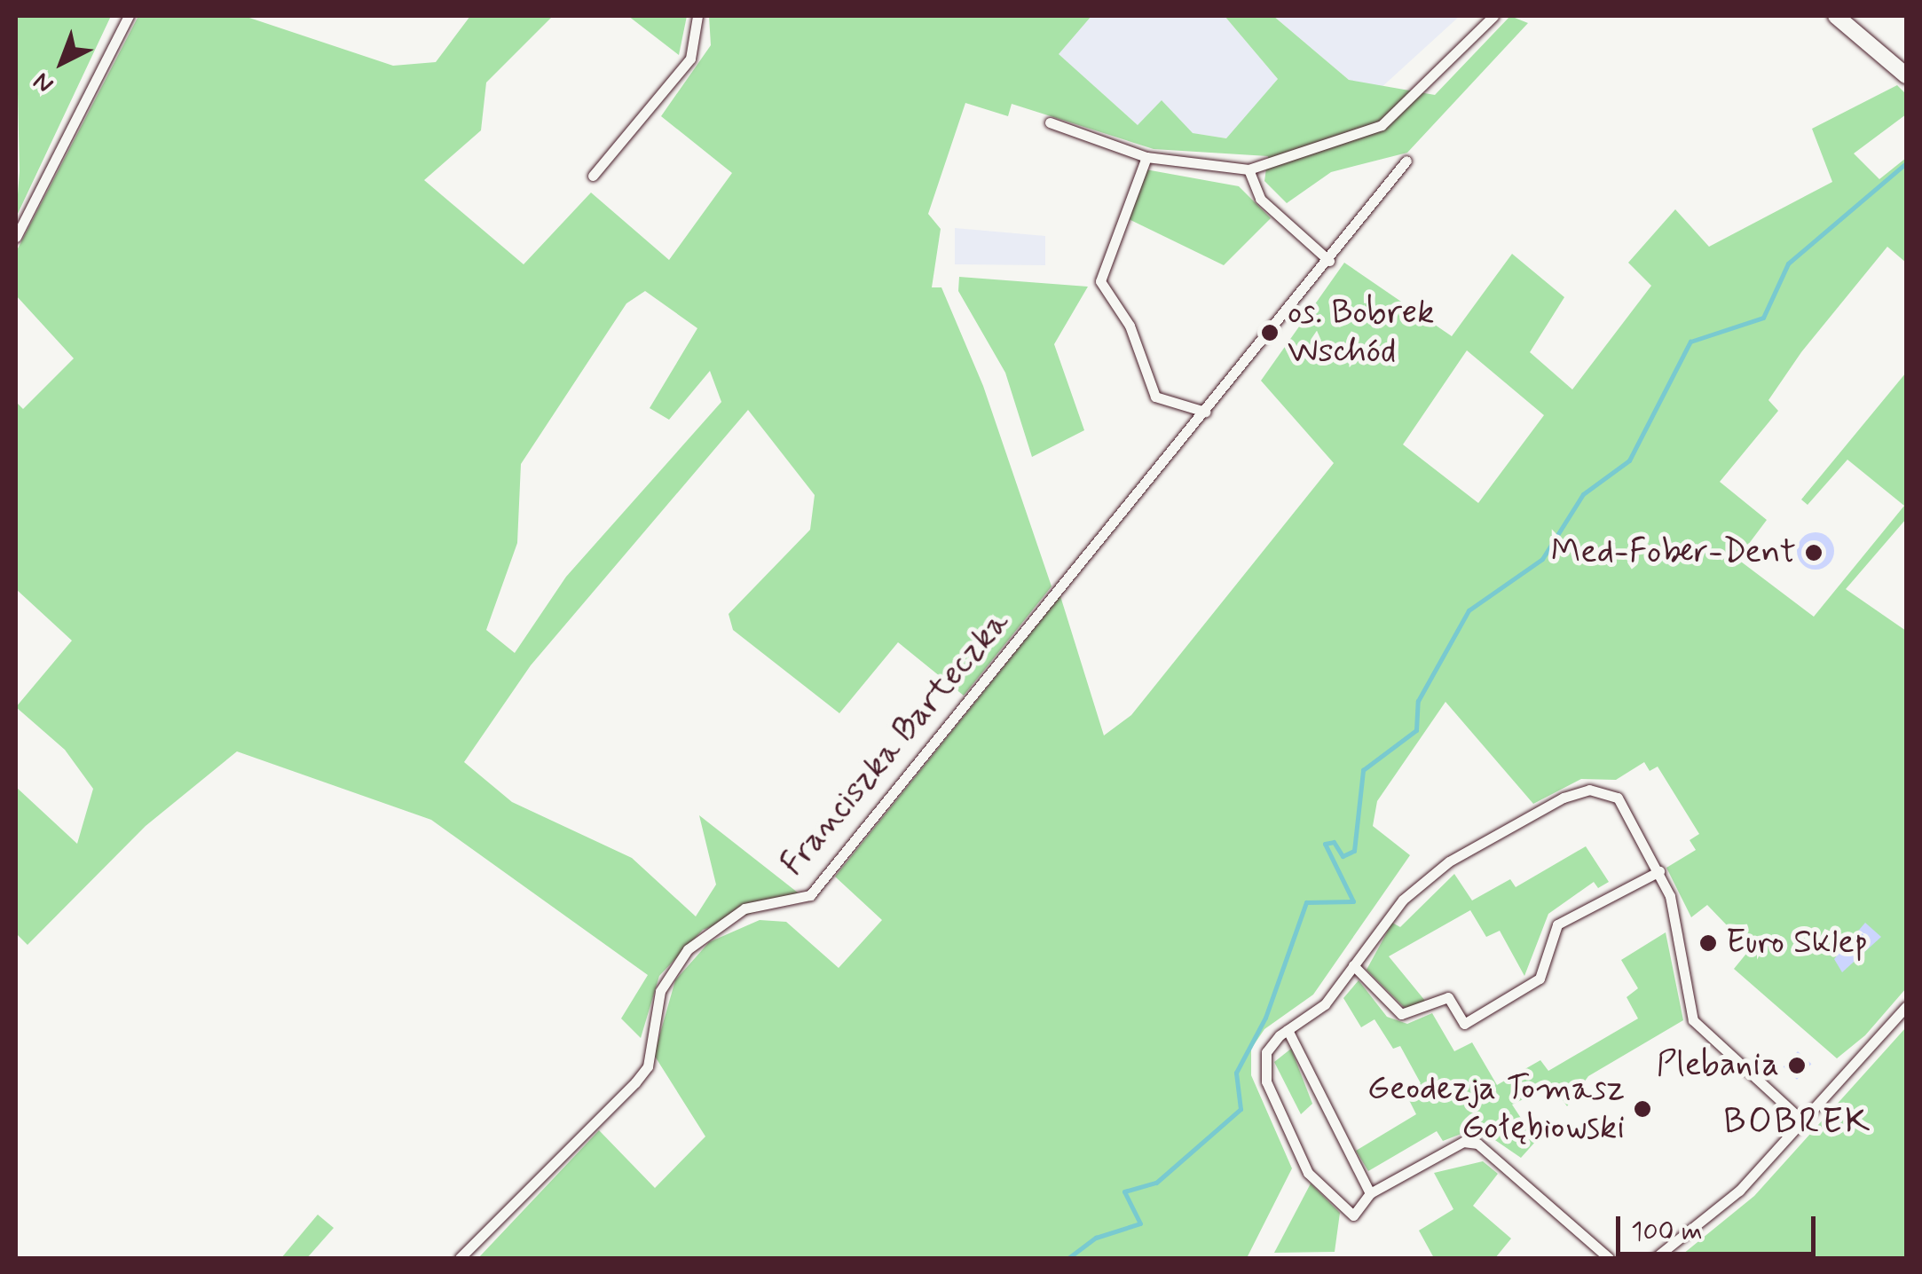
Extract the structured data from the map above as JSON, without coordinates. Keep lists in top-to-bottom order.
{
  "streets": {
    "street": ["Franciszka Barteczka"]
  },
  "districts": ["BOBREK"],
  "places": [
    "os. Bobrek Wschód",
    "Med-Fober-Dent",
    "Euro Sklep",
    "Plebania",
    "Geodezja Tomasz Gołębiowski"
  ],
  "scale_bar": "100 m",
  "north": "bottom left"
}
